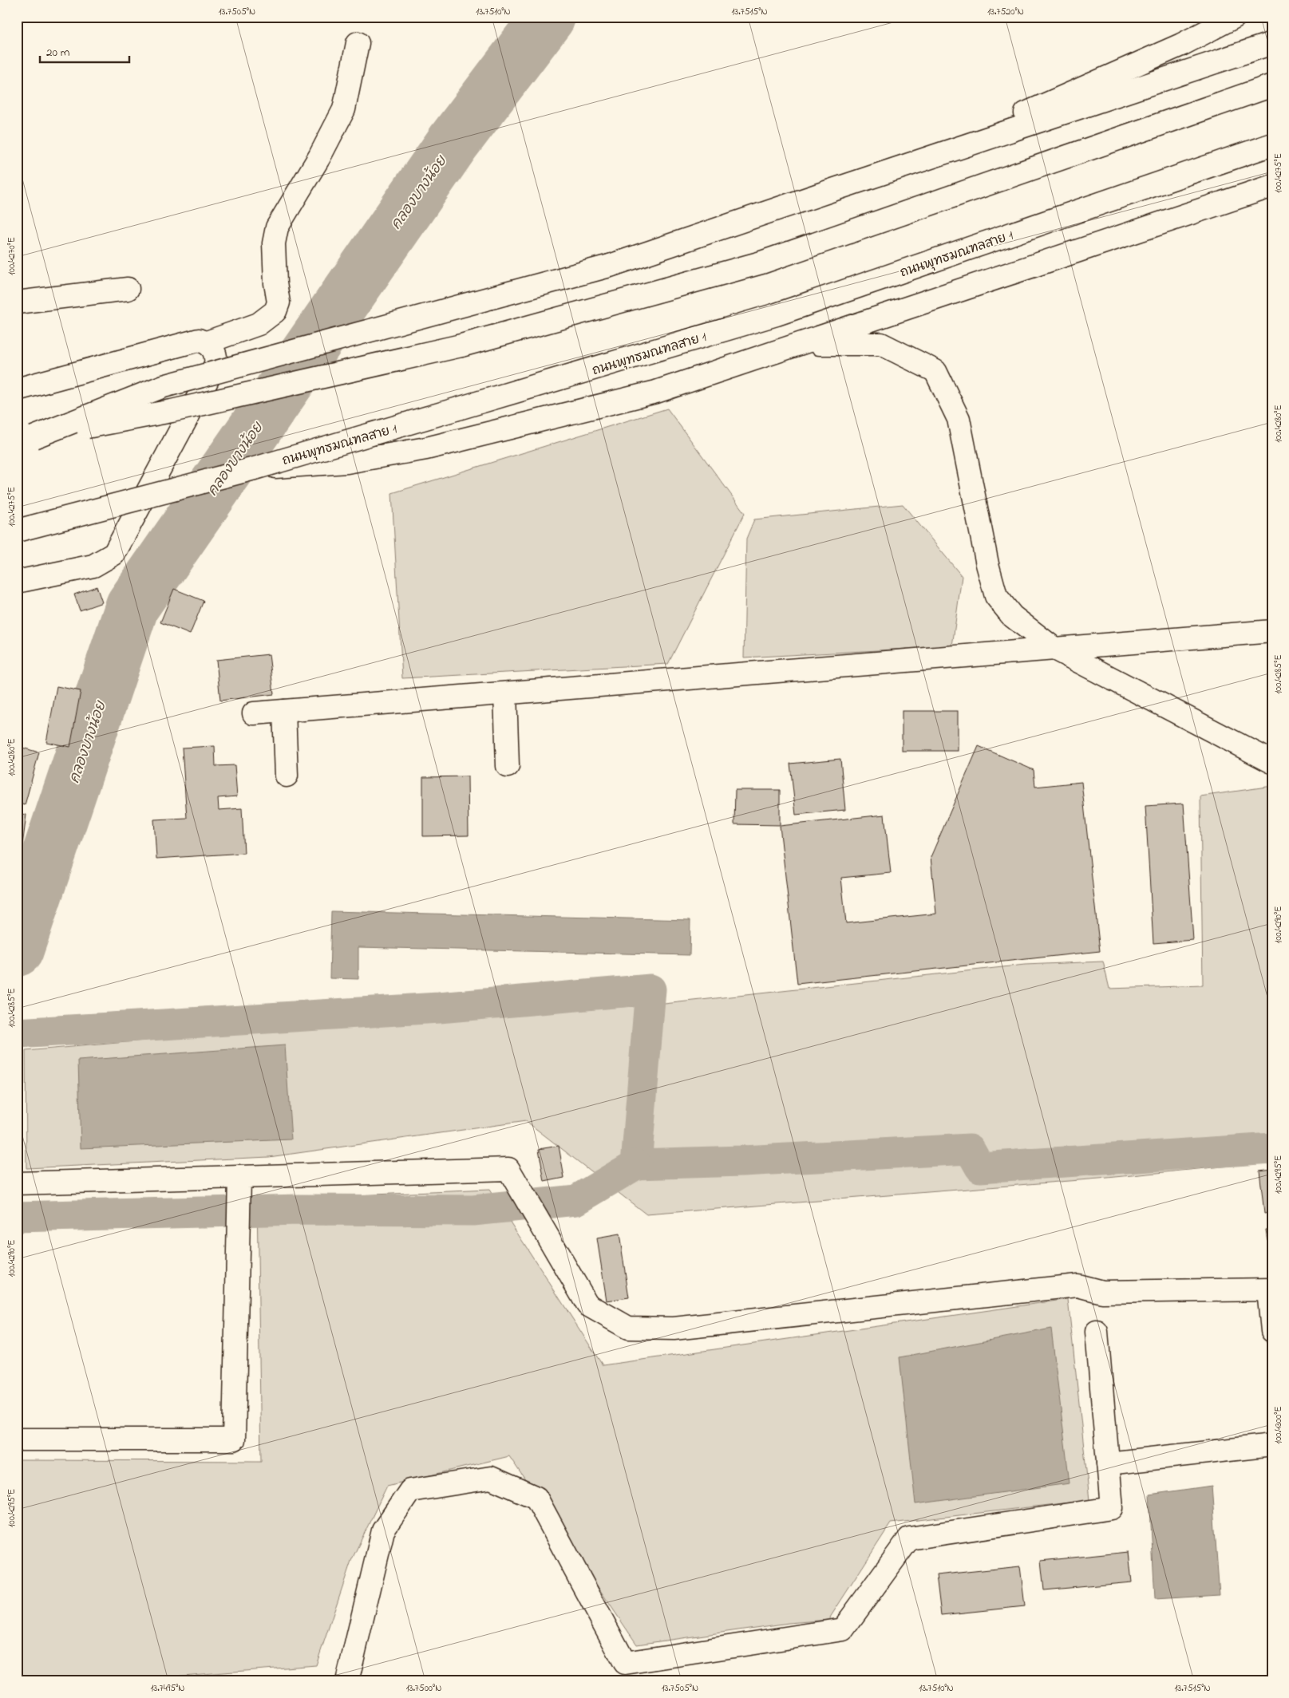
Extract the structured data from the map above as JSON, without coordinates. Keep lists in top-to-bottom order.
{
  "streets": {
    "main road": ["ถนนพุทธมณฑลสาย 1"]
  },
  "water": ["คลองบางน้อย"],
  "scale_bar": "20 m",
  "coordinates": [
    "13.7505°N",
    "13.7510°N",
    "13.7515°N",
    "13.7520°N",
    "100.4275°E",
    "100.4270°E",
    "100.4280°E",
    "100.4285°E",
    "100.4290°E",
    "100.4295°E",
    "100.4300°E",
    "13.7495°N",
    "13.7500°N"
  ]
}
